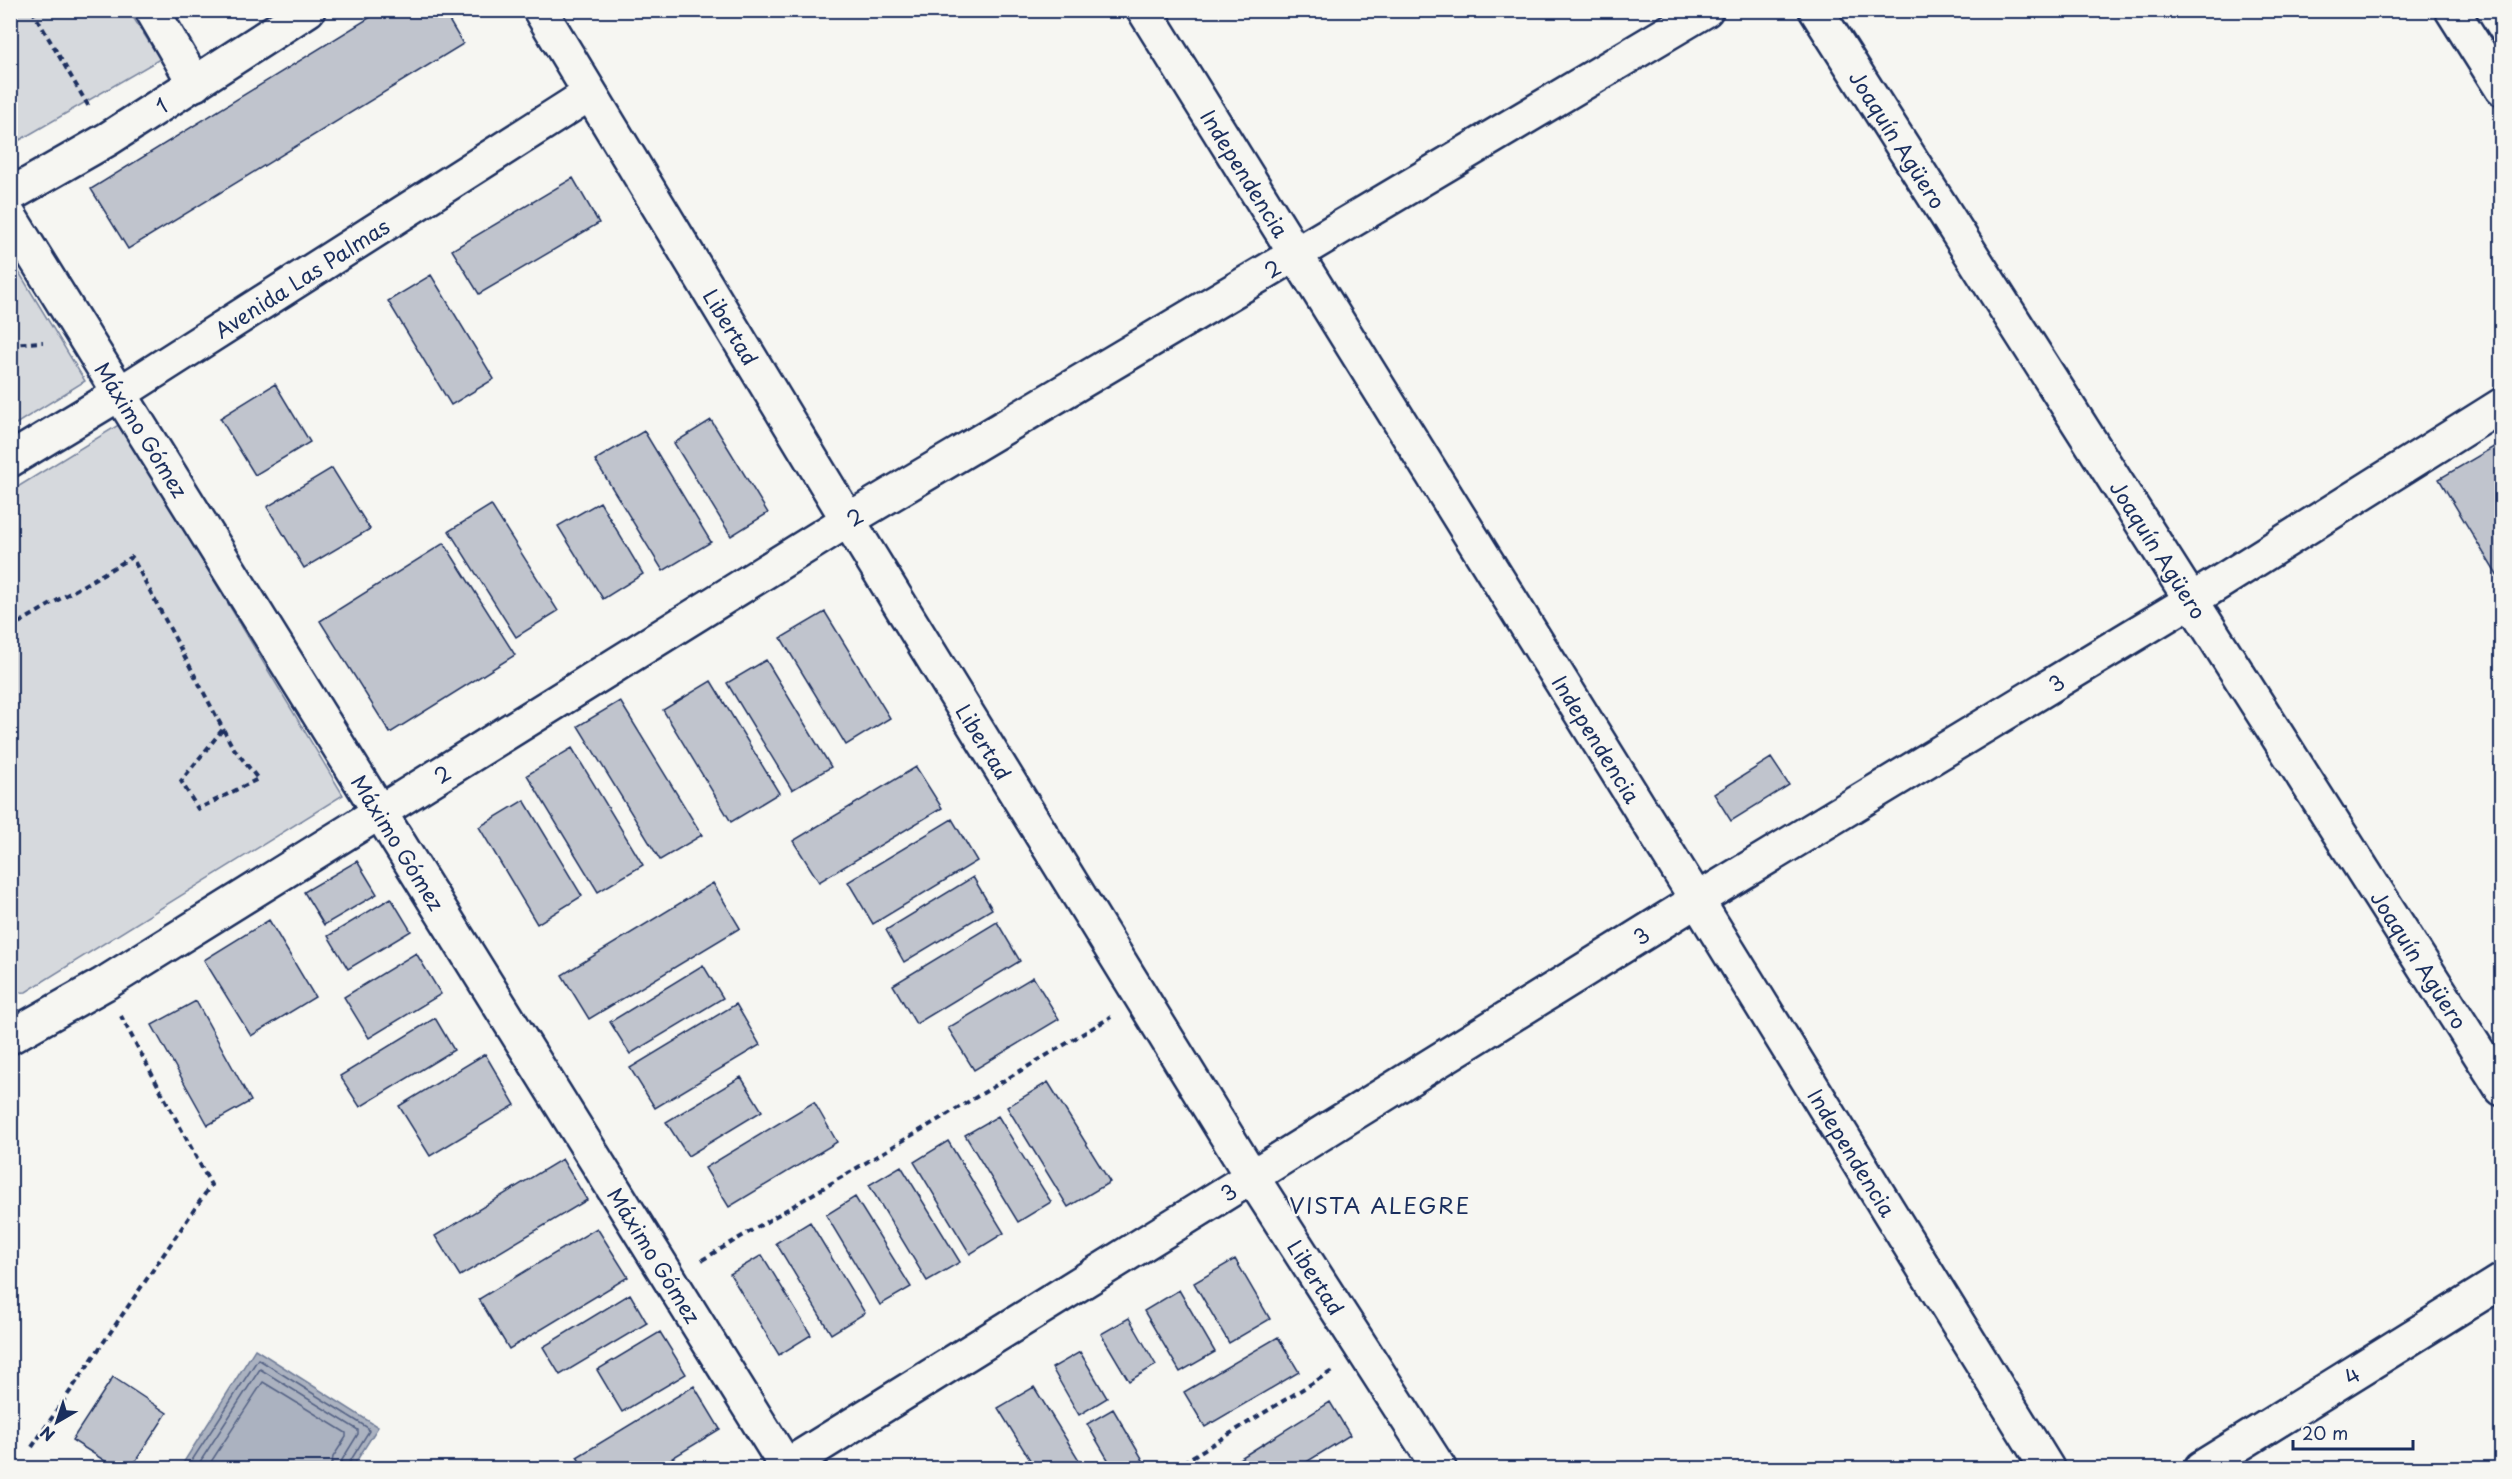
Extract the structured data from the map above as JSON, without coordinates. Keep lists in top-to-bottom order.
{
  "streets": {
    "street": [
      "1",
      "Joaquín Agüero",
      "Independencia",
      "2",
      "Avenida Las Palmas",
      "Libertad",
      "Máximo Gómez",
      "3",
      "4"
    ]
  },
  "crossings": [
    ["Joaquín Agüero", "3"],
    ["Independencia", "2"],
    ["Independencia", "3"],
    ["2", "Libertad"],
    ["2", "Máximo Gómez"],
    ["Avenida Las Palmas", "Libertad"],
    ["Avenida Las Palmas", "Máximo Gómez"],
    ["Libertad", "3"],
    ["Máximo Gómez", "3"]
  ],
  "districts": ["VISTA ALEGRE"],
  "scale_bar": "20 m",
  "north": "bottom left"
}
